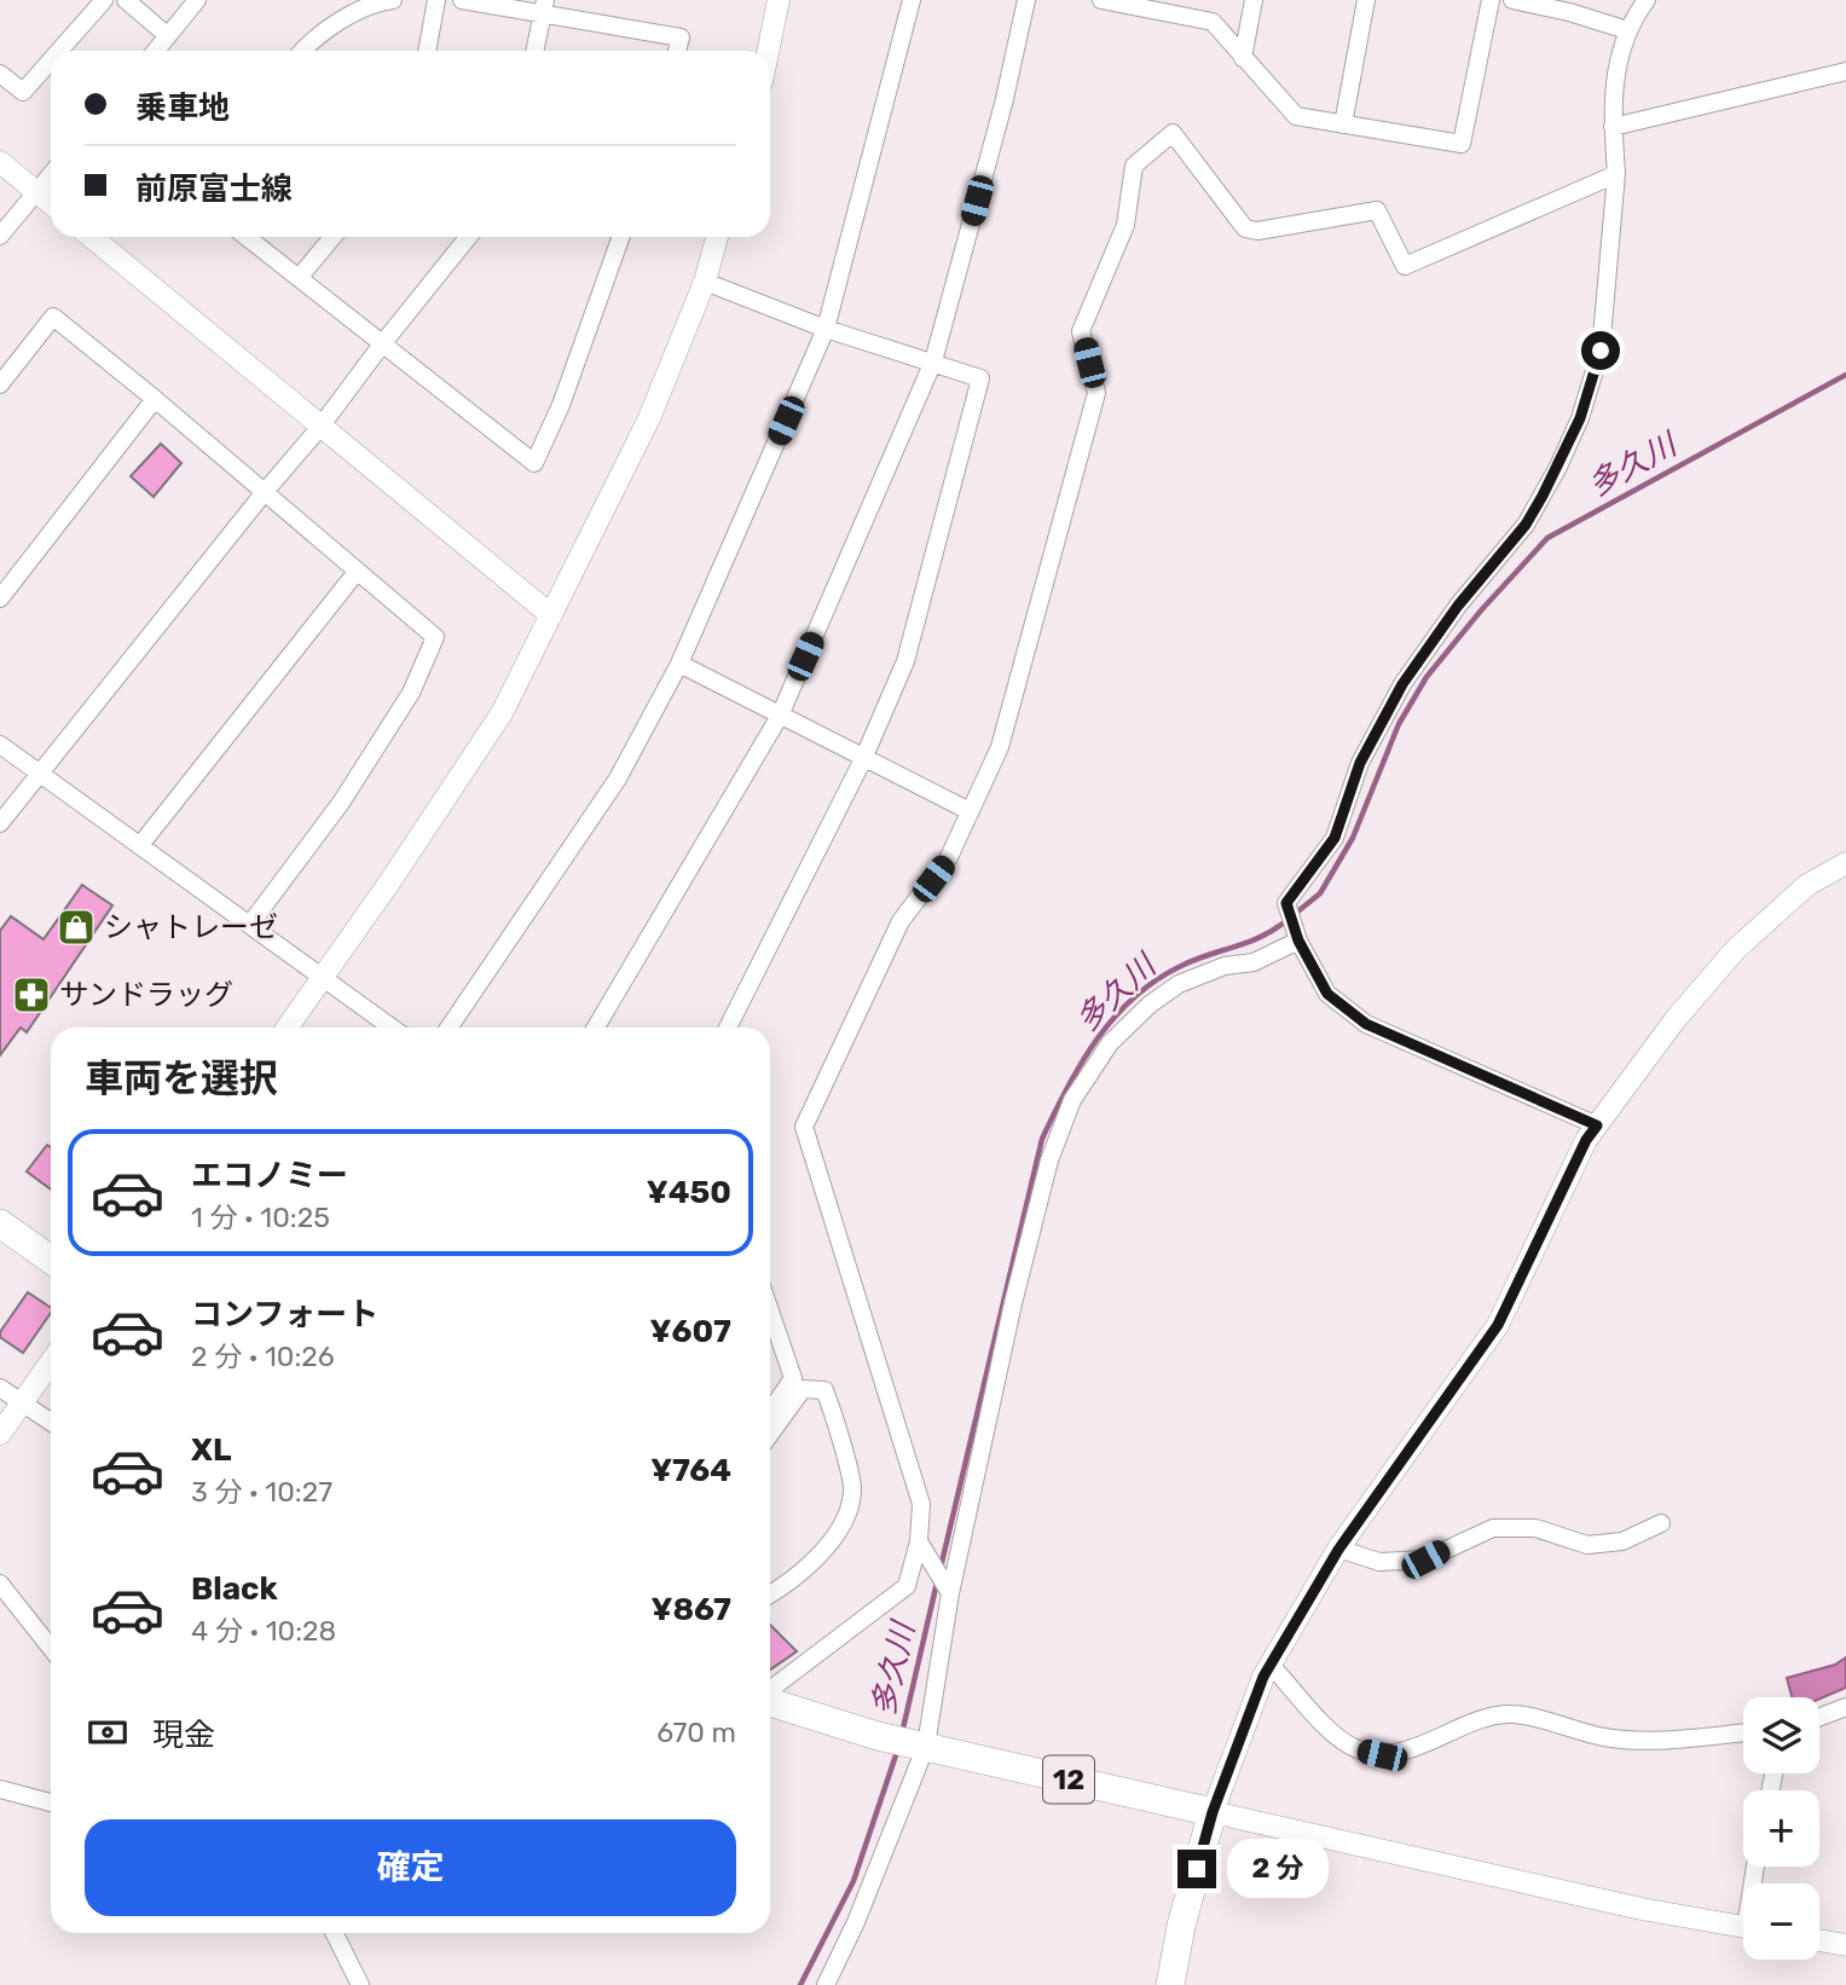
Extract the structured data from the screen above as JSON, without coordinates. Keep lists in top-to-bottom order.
{
  "streets": {
    "main road": ["12"]
  },
  "water": ["多久川"],
  "places": {
    "shop": ["シャトレーゼ"],
    "pharmacy": ["サンドラッグ"]
  },
  "page": {
    "banner": ["乗車地", "前原富士線"],
    "heading": "車両を選択",
    "list": [
      {
        "name": "エコノミー",
        "note": "1 分 · 10:25",
        "value": "¥450"
      },
      {
        "name": "コンフォート",
        "note": "2 分 · 10:26",
        "value": "¥607"
      },
      {
        "name": "XL",
        "note": "3 分 · 10:27",
        "value": "¥764"
      },
      {
        "name": "Black",
        "note": "4 分 · 10:28",
        "value": "¥867"
      }
    ],
    "pay": ["現金", "670 m"],
    "map_buttons": ["+", "−"],
    "buttons": "確定",
    "bubble": "2 分"
  }
}
